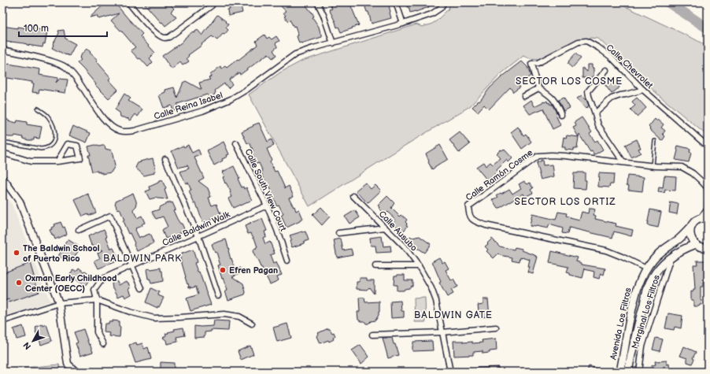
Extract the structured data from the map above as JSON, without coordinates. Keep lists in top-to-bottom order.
{
  "streets": {
    "main road": ["Avenida Los Filtros"],
    "street": [
      "Calle Chevrolet",
      "Calle Reina Isabel",
      "Calle Ramón Cosme",
      "Calle South View Court",
      "Calle Baldwin Walk",
      "Calle Ausubo",
      "Marginal Los Filtros"
    ]
  },
  "crossings": [
    ["Calle Ramón Cosme", "Avenida Los Filtros"],
    ["Calle South View Court", "Calle Baldwin Walk"],
    ["Marginal Los Filtros", "Avenida Los Filtros"]
  ],
  "districts": [
    "SECTOR LOS COSME",
    "SECTOR LOS ORTIZ",
    "BALDWIN PARK",
    "BALDWIN GATE"
  ],
  "places": ["The Baldwin School of Puerto Rico", "Efren Pagan", "Oxman Early Childhood Center (OECC)"],
  "scale_bar": "100 m",
  "north": "bottom left"
}
